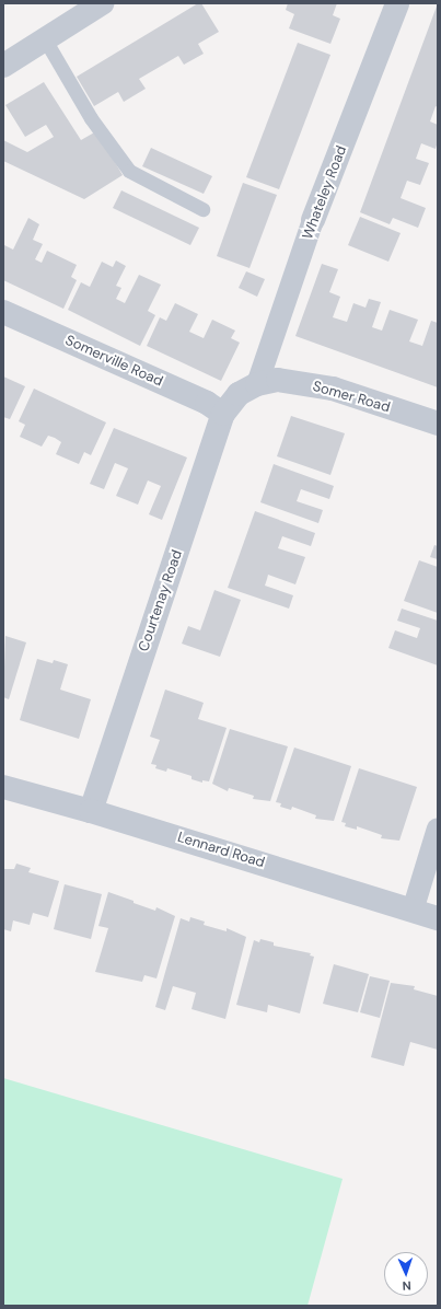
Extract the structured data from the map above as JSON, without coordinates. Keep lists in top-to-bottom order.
{
  "streets": {
    "street": [
      "Whateley Road",
      "Somerville Road",
      "Somer Road",
      "Courtenay Road",
      "Lennard Road"
    ]
  },
  "crossings": [
    ["Whateley Road", "Somer Road"],
    ["Whateley Road", "Courtenay Road"],
    ["Somerville Road", "Courtenay Road"],
    ["Somer Road", "Courtenay Road"],
    ["Courtenay Road", "Lennard Road"]
  ],
  "north": "bottom"
}
